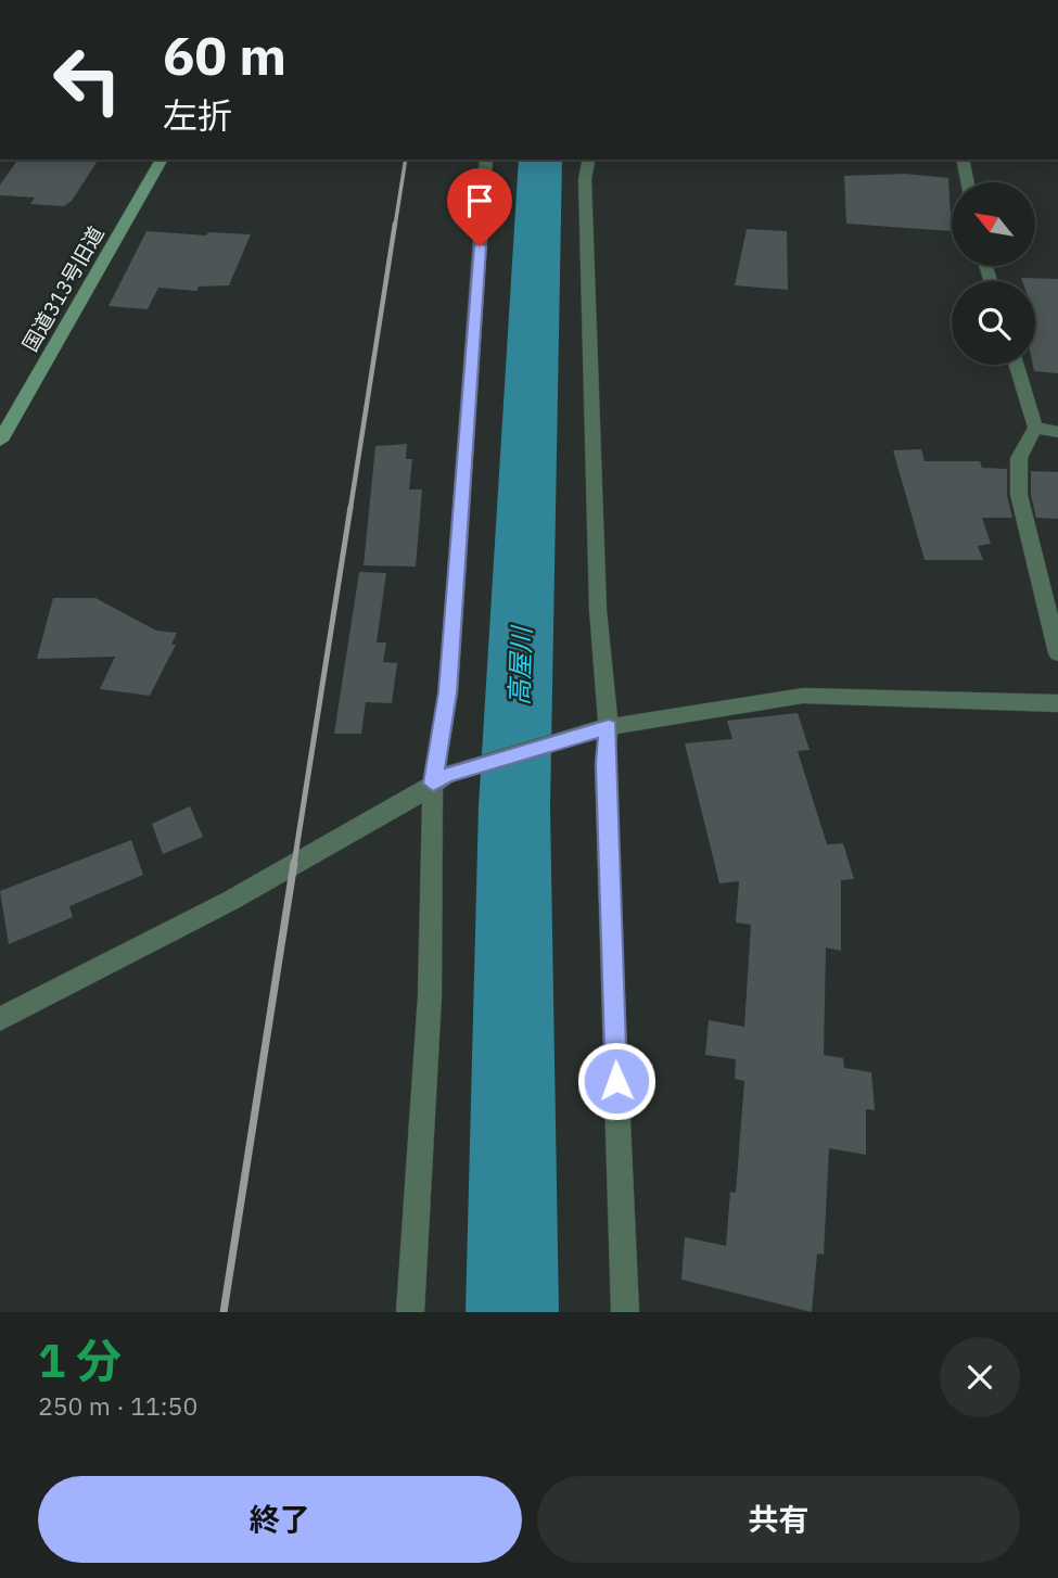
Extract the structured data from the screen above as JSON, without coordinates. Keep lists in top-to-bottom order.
{
  "streets": {
    "street": ["国道313号旧道"]
  },
  "water": ["高屋川"],
  "north": "top left",
  "page": {
    "turn": ["60 m", "左折"],
    "heading": ["1 分", "250 m · 11:50"],
    "buttons": ["終了", "共有"]
  }
}
